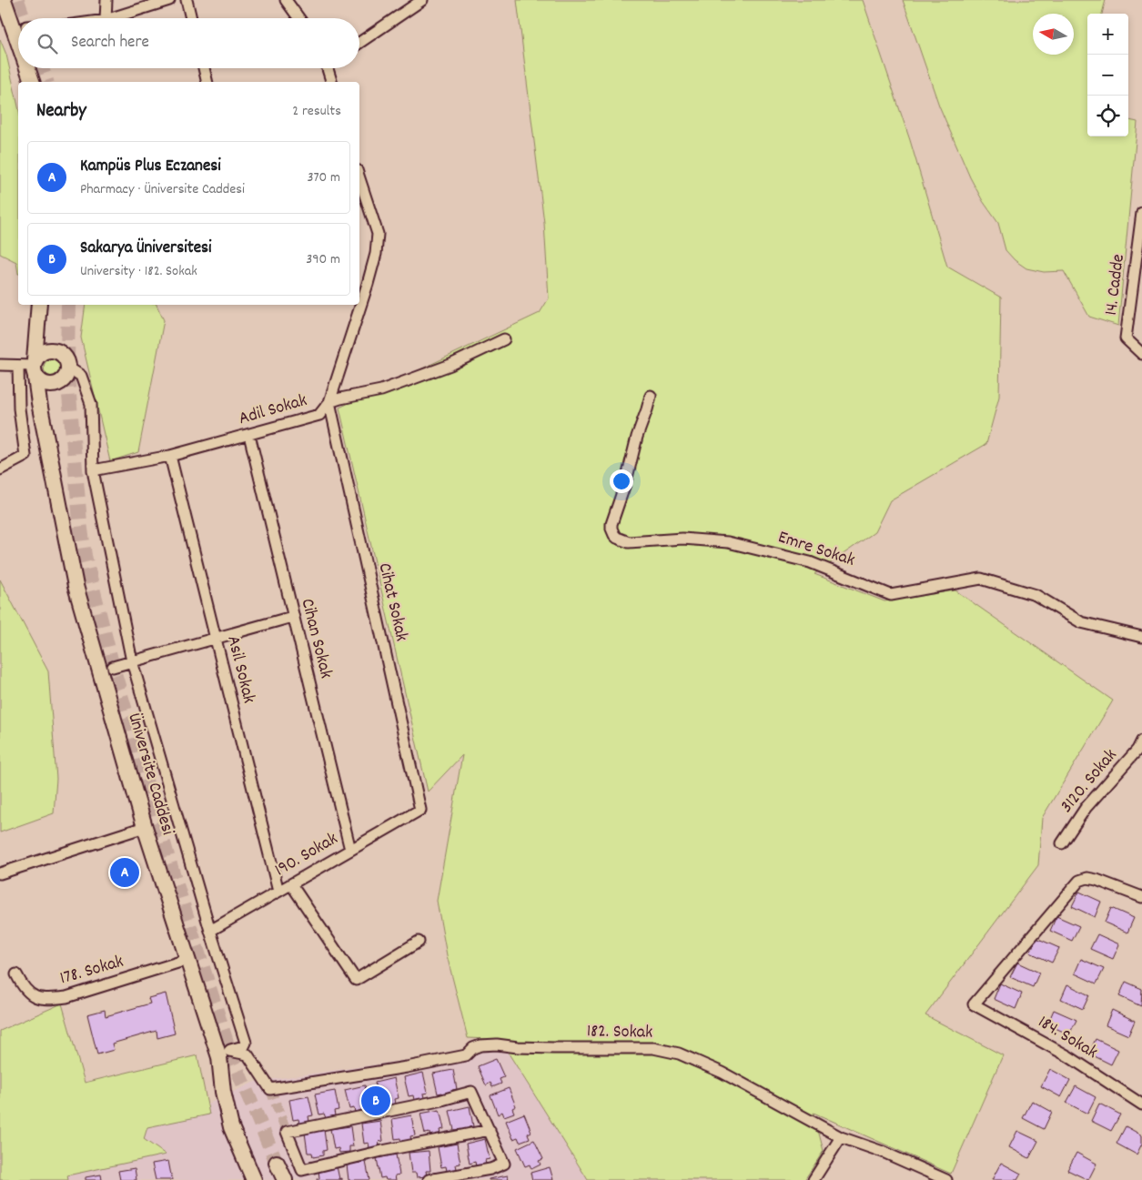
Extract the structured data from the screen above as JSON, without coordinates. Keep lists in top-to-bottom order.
{
  "streets": {
    "street": [
      "14. Cadde",
      "Adil Sokak",
      "Emre Sokak",
      "Cihat Sokak",
      "Cihan Sokak",
      "Asil Sokak",
      "Üniversite Caddesi",
      "3120. Sokak",
      "190. Sokak",
      "178. Sokak",
      "182. Sokak",
      "184. Sokak"
    ]
  },
  "crossings": [
    ["Adil Sokak", "Cihat Sokak"],
    ["Adil Sokak", "Cihan Sokak"],
    ["Adil Sokak", "Asil Sokak"],
    ["Cihat Sokak", "190. Sokak"],
    ["Cihan Sokak", "190. Sokak"],
    ["Asil Sokak", "190. Sokak"],
    ["Üniversite Caddesi", "178. Sokak"],
    ["190. Sokak", "182. Sokak"]
  ],
  "north": "left",
  "page": {
    "map_buttons": ["+", "−"],
    "search": "Search here",
    "heading": ["Nearby", "2 results"],
    "list": [
      {
        "mark": "A",
        "name": "Kampüs Plus Eczanesi",
        "note": "Pharmacy · Üniversite Caddesi",
        "value": "370 m"
      },
      {
        "mark": "B",
        "name": "Sakarya Üniversitesi",
        "note": "University · 182. Sokak",
        "value": "390 m"
      }
    ],
    "pins": ["A", "B"]
  }
}
